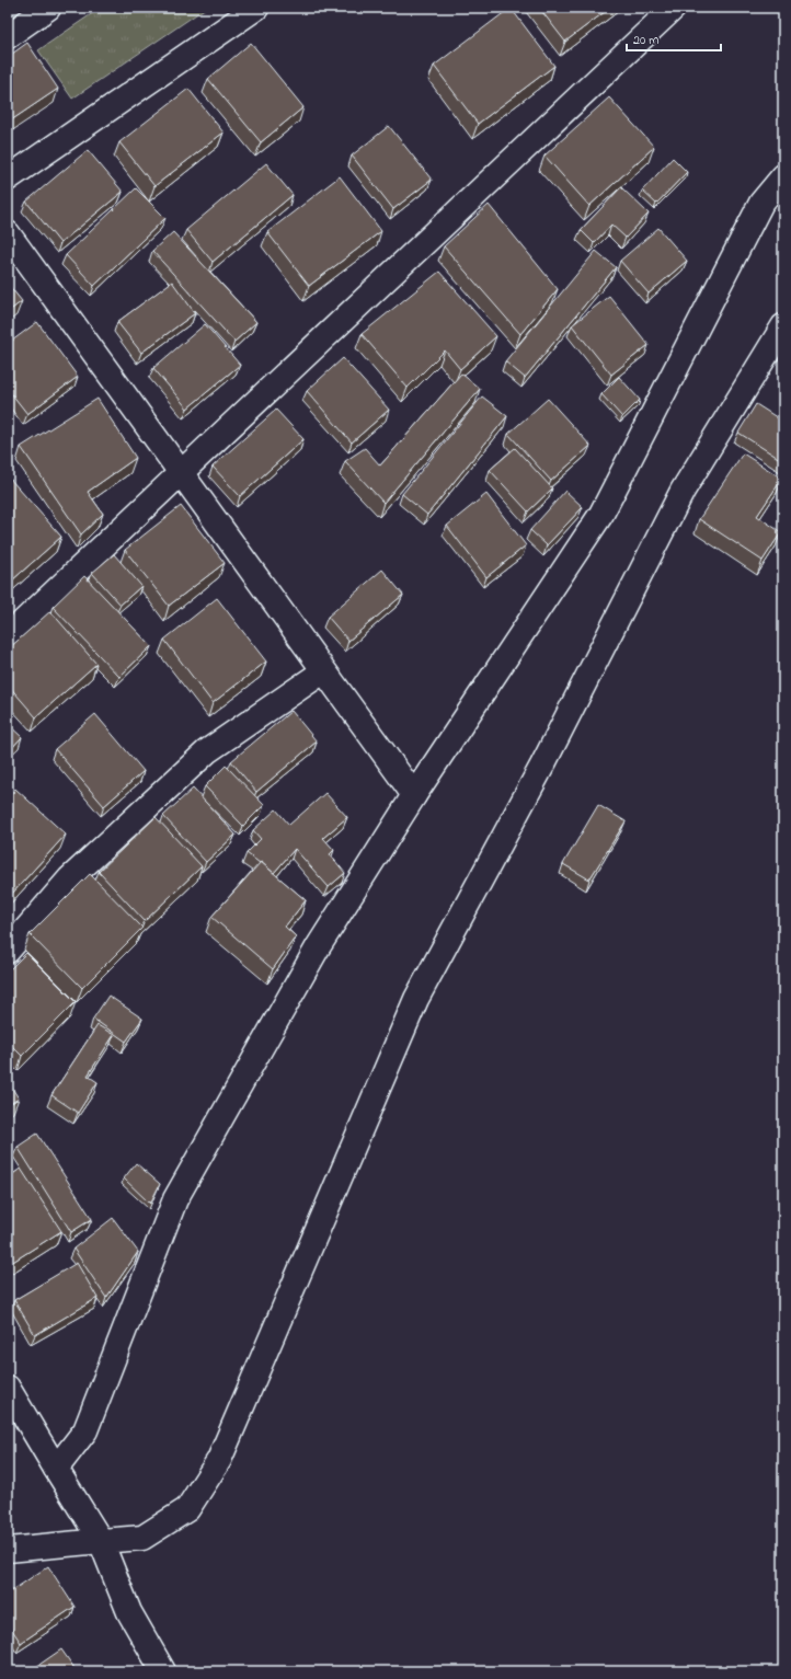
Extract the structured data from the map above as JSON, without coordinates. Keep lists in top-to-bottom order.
{
  "scale_bar": "20 m"
}
